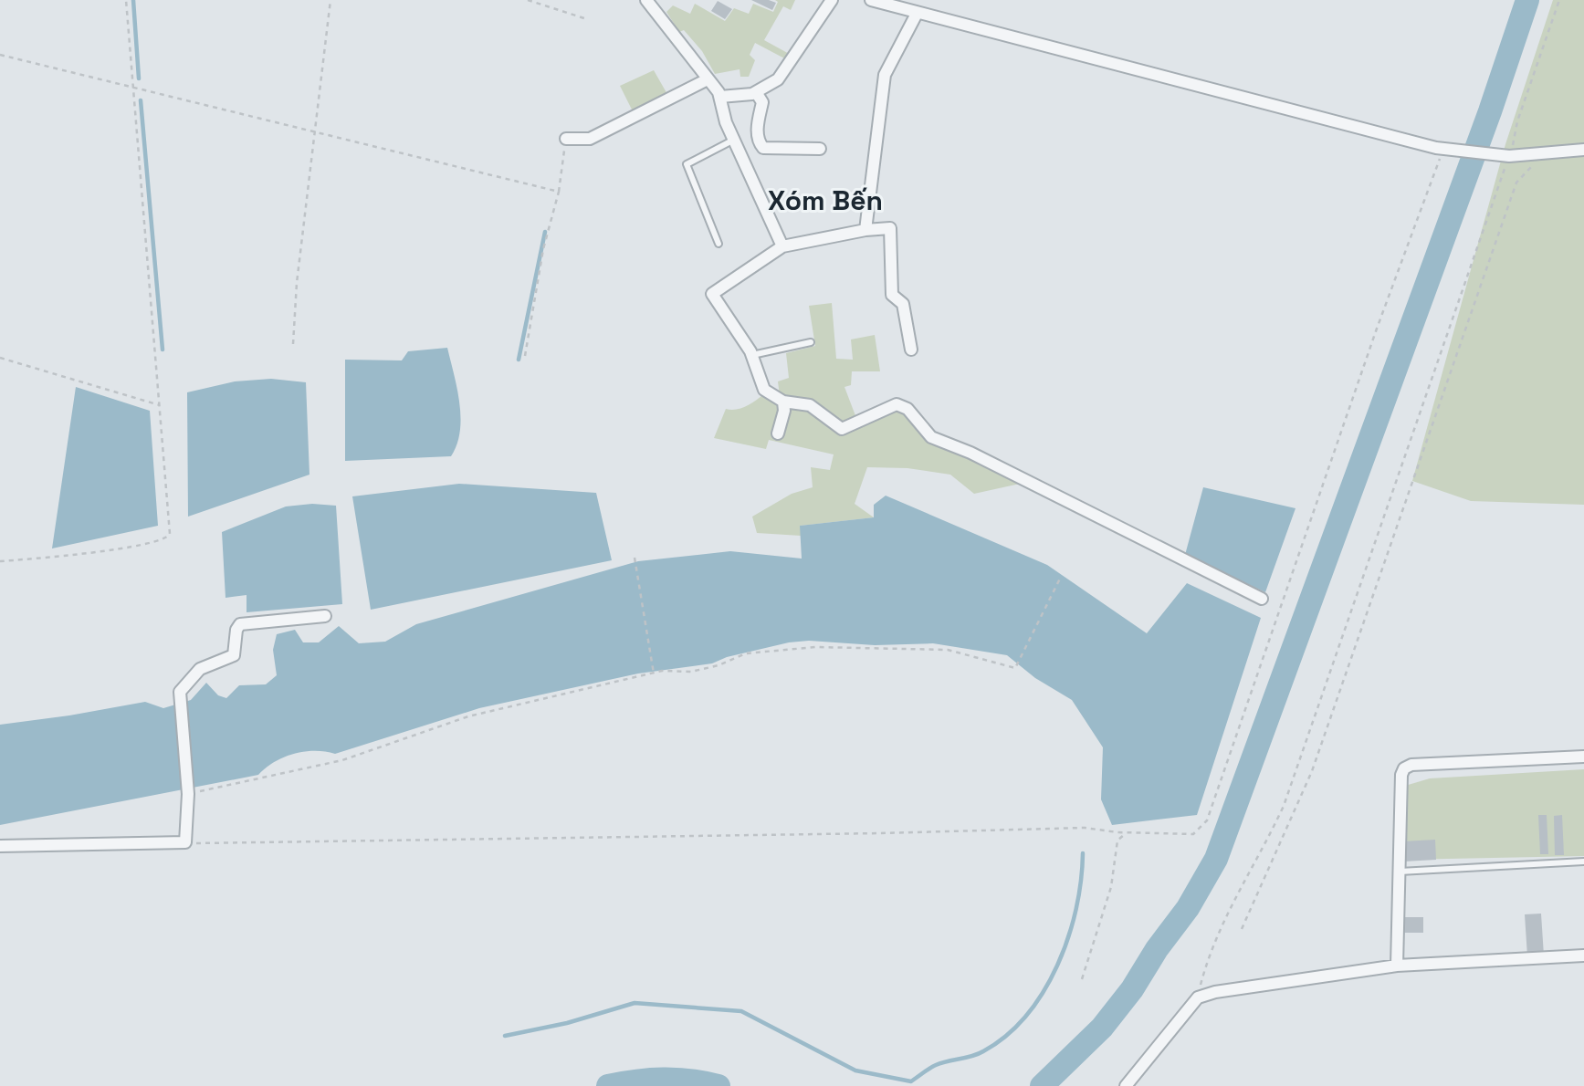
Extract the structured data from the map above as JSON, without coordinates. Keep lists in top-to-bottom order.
{
  "districts": ["Xóm Bến"]
}
